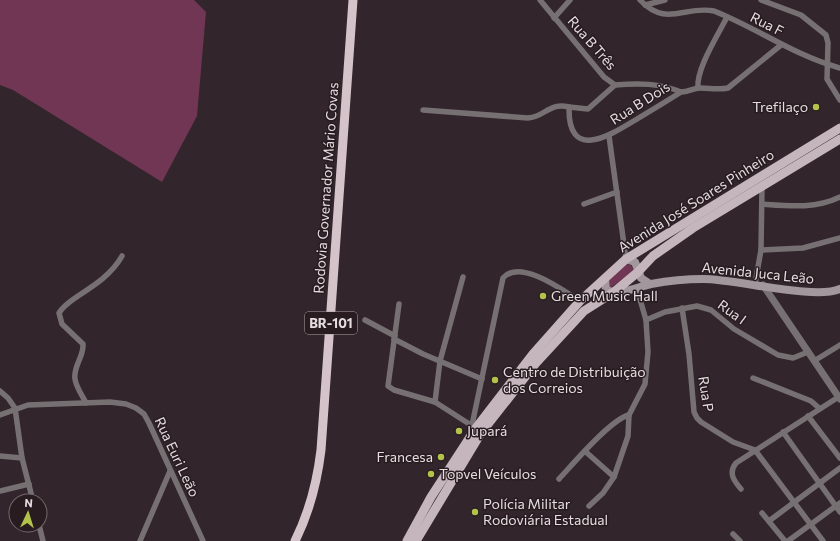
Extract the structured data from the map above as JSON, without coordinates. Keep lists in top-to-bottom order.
{
  "streets": {
    "highway": ["Rodovia Governador Mário Covas", "BR-101"],
    "main road": ["Avenida José Soares Pinheiro", "Avenida Juca Leão"],
    "street": [
      "Rua F",
      "Rua B Três",
      "Rua B Dois",
      "Rua I",
      "Rua P",
      "Rua Euri Leão"
    ]
  },
  "crossings": [
    ["Rua F", "Rua B Dois"],
    ["Rua B Três", "Rua B Dois"],
    ["Avenida José Soares Pinheiro", "Avenida Juca Leão"],
    ["Rua I", "Rua P"]
  ],
  "places": [
    "Trefilaço",
    "Green Music Hall",
    "Centro de Distribuição dos Correios",
    "Jupará",
    "Francesa",
    "Topvel Veículos",
    "Polícia Militar Rodoviária Estadual"
  ],
  "north": "top"
}
